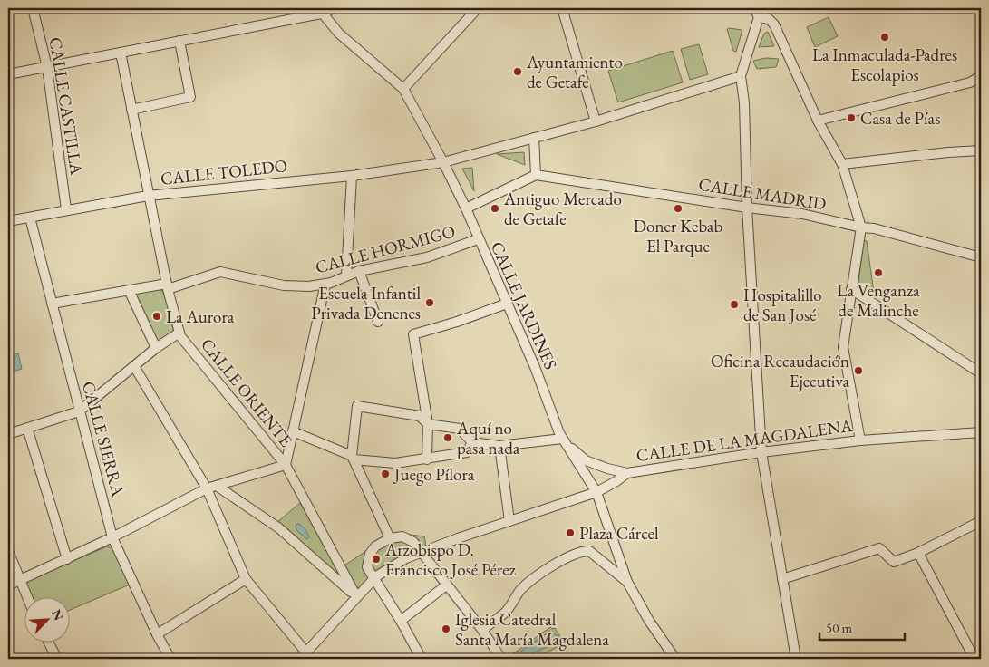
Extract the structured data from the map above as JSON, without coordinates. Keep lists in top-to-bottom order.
{
  "streets": {
    "street": [
      "CALLE CASTILLA",
      "CALLE TOLEDO",
      "CALLE MADRID",
      "CALLE HORMIGO",
      "CALLE JARDINES",
      "CALLE ORIENTE",
      "CALLE SIERRA",
      "CALLE DE LA MAGDALENA"
    ]
  },
  "crossings": [
    ["CALLE CASTILLA", "CALLE TOLEDO"],
    ["CALLE TOLEDO", "CALLE JARDINES"],
    ["CALLE TOLEDO", "CALLE ORIENTE"],
    ["CALLE TOLEDO", "CALLE SIERRA"],
    ["CALLE HORMIGO", "CALLE JARDINES"],
    ["CALLE HORMIGO", "CALLE ORIENTE"],
    ["CALLE HORMIGO", "CALLE SIERRA"],
    ["CALLE JARDINES", "CALLE DE LA MAGDALENA"],
    ["CALLE ORIENTE", "CALLE DE LA MAGDALENA"]
  ],
  "places": [
    "La Inmaculada-Padres Escolapios",
    "Ayuntamiento de Getafe",
    "Casa de Pías",
    "Antiguo Mercado de Getafe",
    "Doner Kebab El Parque",
    "La Venganza de Malinche",
    "Escuela Infantil Privada Denenes",
    "Hospitalillo de San José",
    "La Aurora",
    "Oficina Recaudación Ejecutiva",
    "Aquí no pasa nada",
    "Juego Pílora",
    "Plaza Cárcel",
    "Arzobispo D. Francisco José Pérez",
    "Iglesia Catedral Santa María Magdalena"
  ],
  "scale_bar": "50 m",
  "north": "top right"
}
